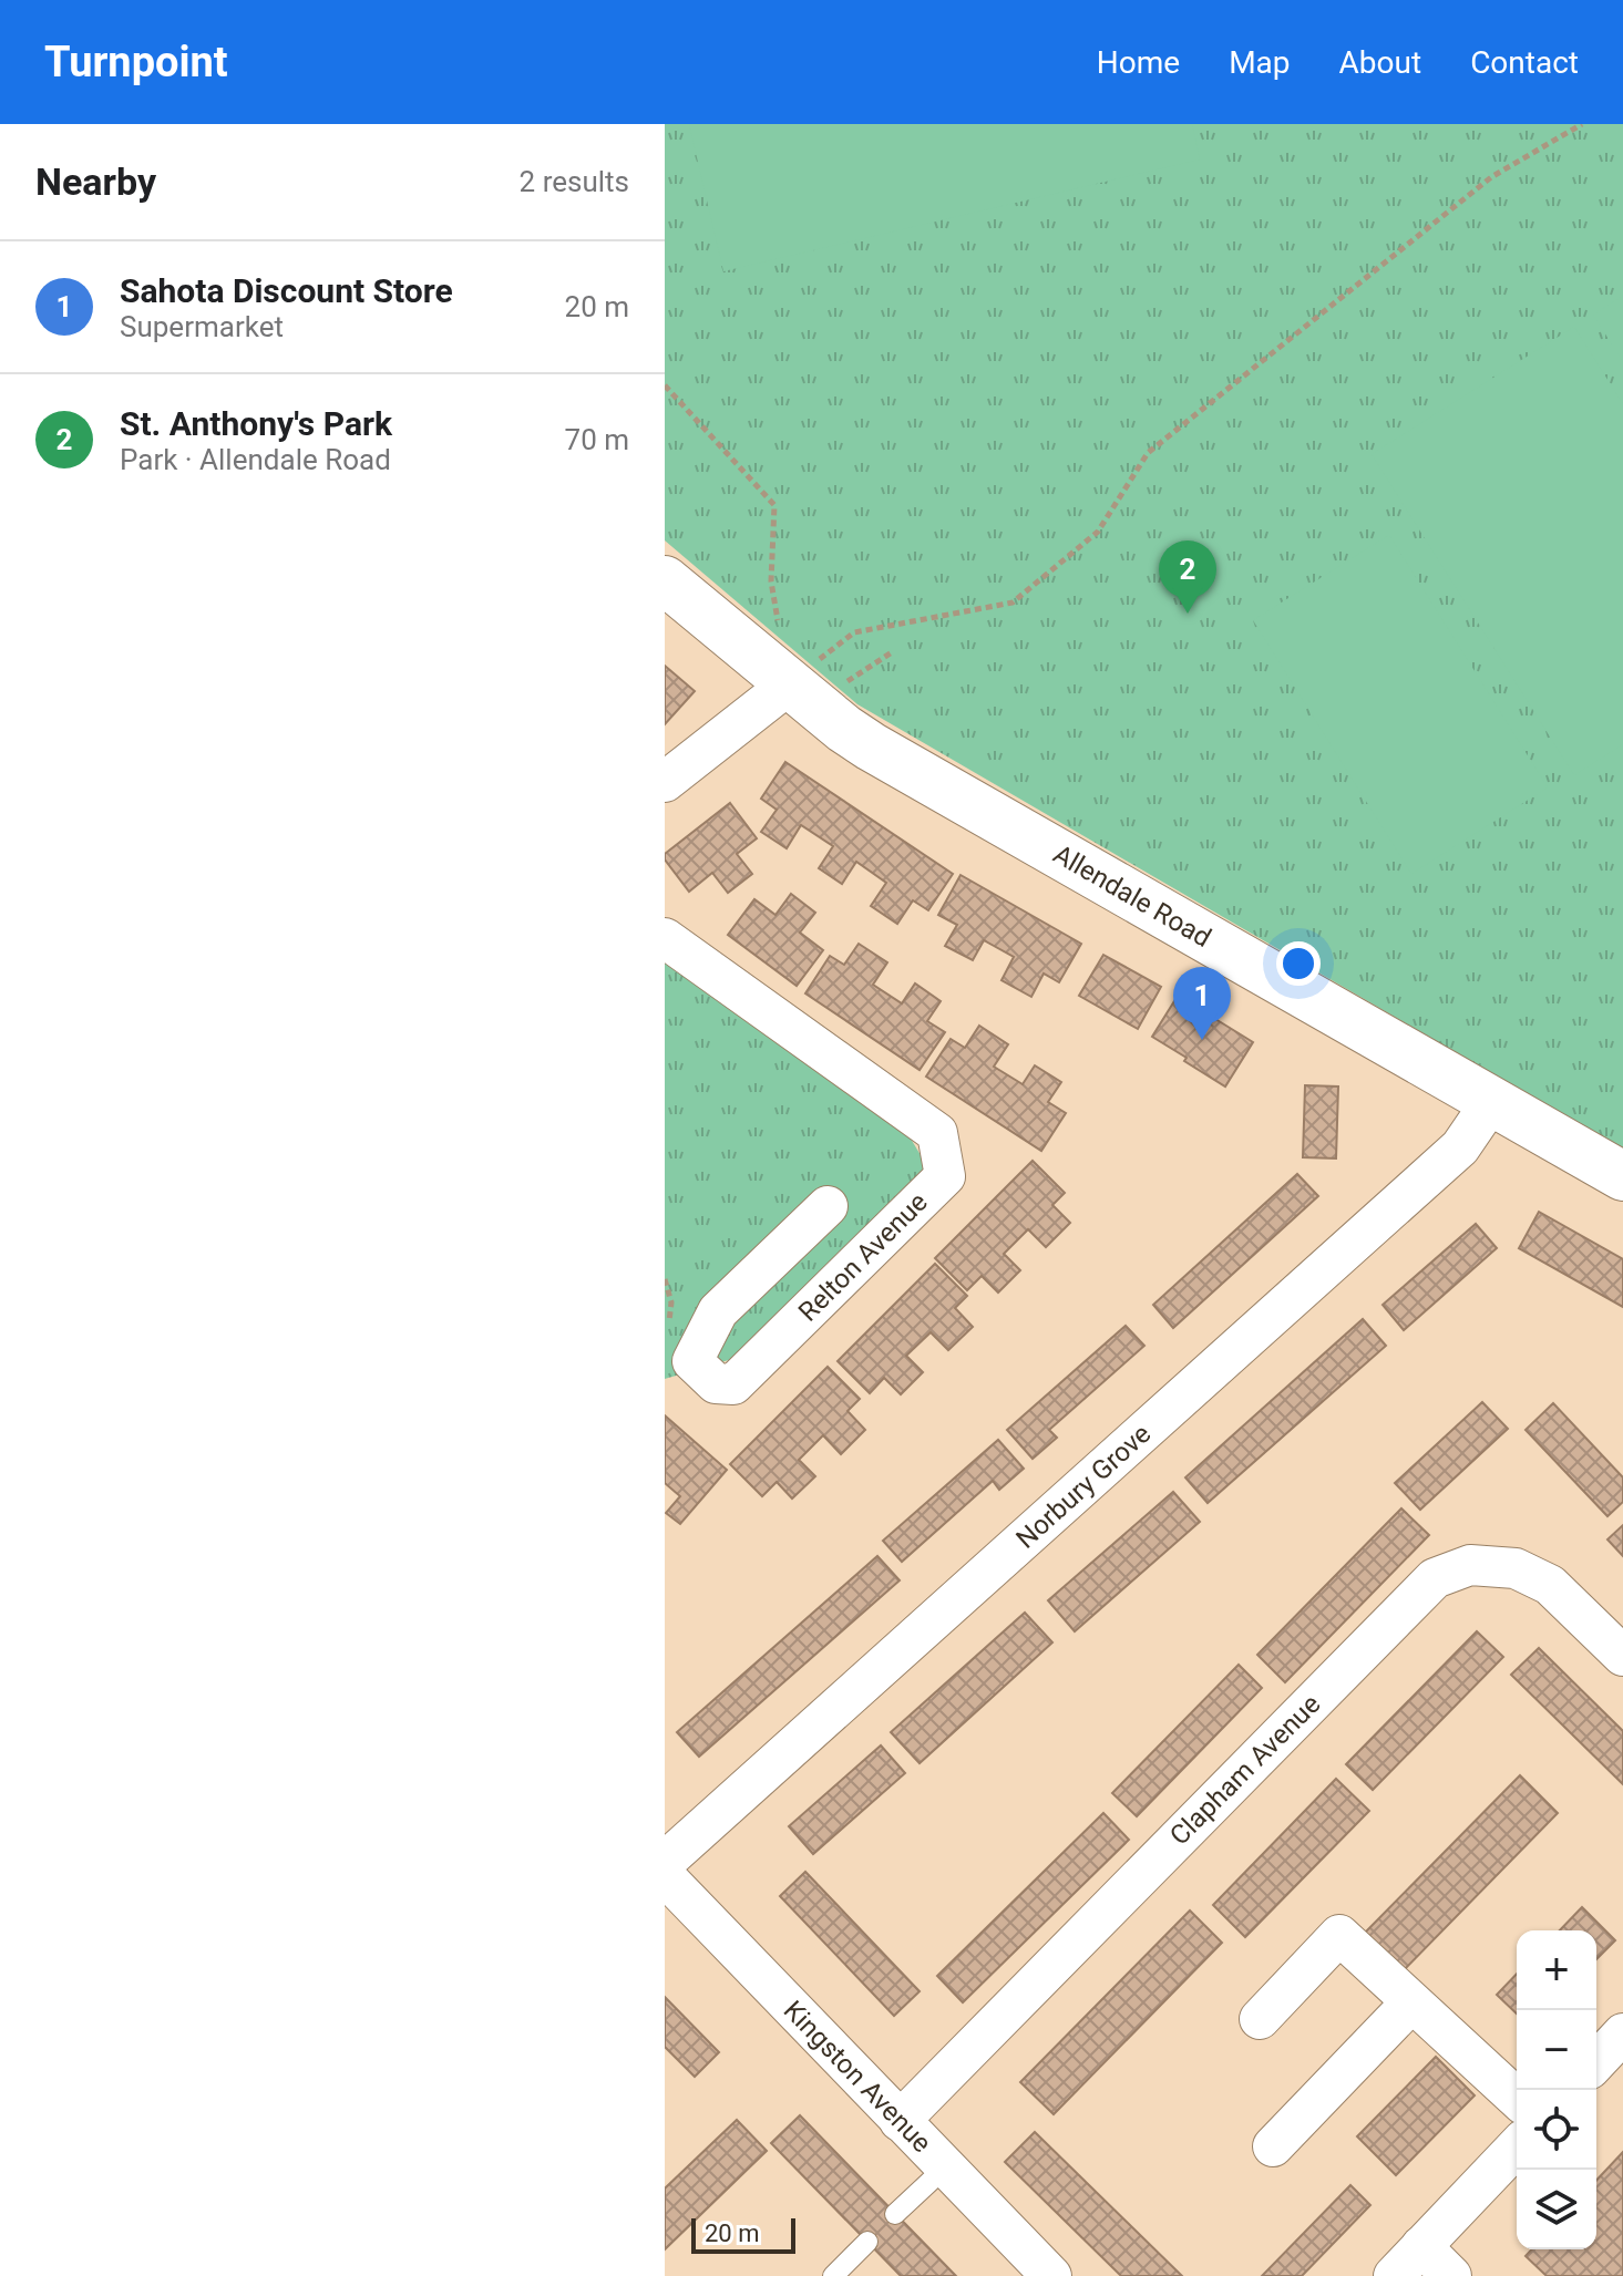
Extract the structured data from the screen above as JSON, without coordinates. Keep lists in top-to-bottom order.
{
  "streets": {
    "main road": ["Allendale Road"],
    "street": [
      "Relton Avenue",
      "Norbury Grove",
      "Clapham Avenue",
      "Kingston Avenue"
    ]
  },
  "crossings": [
    ["Allendale Road", "Norbury Grove"],
    ["Clapham Avenue", "Kingston Avenue"]
  ],
  "scale_bar": "20 m",
  "page": {
    "header": "Turnpoint",
    "nav": [
      "Home",
      "Map",
      "About",
      "Contact"
    ],
    "heading": ["Nearby", "2 results"],
    "list": [
      {
        "mark": "1",
        "name": "Sahota Discount Store",
        "note": "Supermarket",
        "value": "20 m"
      },
      {
        "mark": "2",
        "name": "St. Anthony's Park",
        "note": "Park · Allendale Road",
        "value": "70 m"
      }
    ],
    "pins": ["2", "1"],
    "map_buttons": ["+", "−"],
    "scale": "20 m"
  }
}
